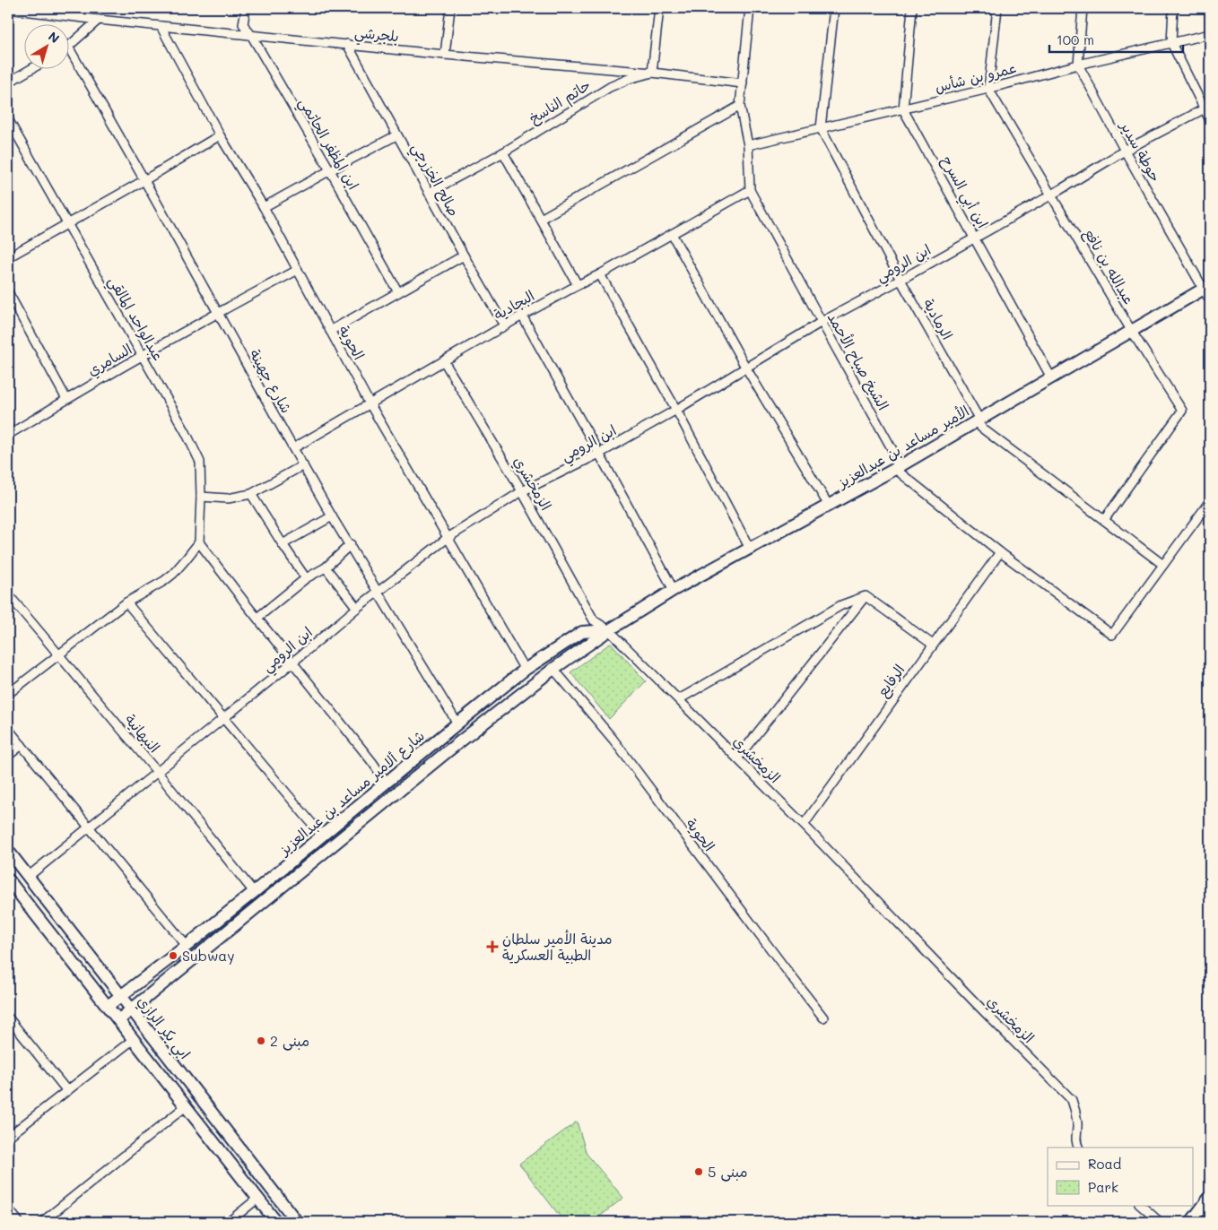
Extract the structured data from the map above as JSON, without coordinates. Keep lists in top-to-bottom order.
{
  "streets": {
    "street": [
      "بلجرشي",
      "عمرو بن شأس",
      "حاتم الناسخ",
      "ابن المظفر الحاتمي",
      "حوطة سدير",
      "صالح الخزرجي",
      "ابن أبي السرح",
      "ابن الرومي",
      "عبدالله بن نافع",
      "البجادية",
      "عبدالواحد المالقي",
      "الرمادية",
      "الحوية",
      "السامري",
      "الشيخ صباح الأحمد",
      "شارع جهينة",
      "الأمير مساعد بن عبدالعزيز",
      "الزمخشري",
      "الرفايع",
      "النبهانية",
      "شارع ألامير مساعد بن عبدالعزيز",
      "ابي بكر الرازي"
    ]
  },
  "crossings": [
    ["بلجرشي", "حاتم الناسخ"],
    ["بلجرشي", "ابن المظفر الحاتمي"],
    ["بلجرشي", "صالح الخزرجي"],
    ["بلجرشي", "الحوية"],
    ["بلجرشي", "الشيخ صباح الأحمد"],
    ["عمرو بن شأس", "حوطة سدير"],
    ["عمرو بن شأس", "ابن أبي السرح"],
    ["عمرو بن شأس", "عبدالله بن نافع"],
    ["عمرو بن شأس", "الرمادية"],
    ["عمرو بن شأس", "الشيخ صباح الأحمد"],
    ["حاتم الناسخ", "صالح الخزرجي"],
    ["حوطة سدير", "ابن الرومي"],
    ["حوطة سدير", "الأمير مساعد بن عبدالعزيز"],
    ["صالح الخزرجي", "البجادية"],
    ["ابن أبي السرح", "ابن الرومي"],
    ["ابن أبي السرح", "الأمير مساعد بن عبدالعزيز"],
    ["ابن الرومي", "عبدالله بن نافع"],
    ["ابن الرومي", "الرمادية"],
    ["ابن الرومي", "الحوية"],
    ["ابن الرومي", "الشيخ صباح الأحمد"],
    ["ابن الرومي", "شارع جهينة"],
    ["ابن الرومي", "الزمخشري"],
    ["ابن الرومي", "النبهانية"],
    ["ابن الرومي", "ابي بكر الرازي"],
    ["عبدالله بن نافع", "الرمادية"],
    ["عبدالله بن نافع", "الأمير مساعد بن عبدالعزيز"],
    ["البجادية", "الحوية"],
    ["البجادية", "الشيخ صباح الأحمد"],
    ["البجادية", "شارع جهينة"],
    ["البجادية", "الزمخشري"],
    ["عبدالواحد المالقي", "السامري"],
    ["الرمادية", "الأمير مساعد بن عبدالعزيز"],
    ["الحوية", "السامري"],
    ["الحوية", "الأمير مساعد بن عبدالعزيز"],
    ["الحوية", "شارع ألامير مساعد بن عبدالعزيز"],
    ["السامري", "شارع جهينة"],
    ["الشيخ صباح الأحمد", "الأمير مساعد بن عبدالعزيز"],
    ["شارع جهينة", "شارع ألامير مساعد بن عبدالعزيز"],
    ["الأمير مساعد بن عبدالعزيز", "الزمخشري"],
    ["الأمير مساعد بن عبدالعزيز", "شارع ألامير مساعد بن عبدالعزيز"],
    ["الأمير مساعد بن عبدالعزيز", "ابي بكر الرازي"],
    ["الزمخشري", "الرفايع"],
    ["الزمخشري", "شارع ألامير مساعد بن عبدالعزيز"],
    ["النبهانية", "شارع ألامير مساعد بن عبدالعزيز"],
    ["شارع ألامير مساعد بن عبدالعزيز", "ابي بكر الرازي"]
  ],
  "places": {
    "health": ["مدينة الأمير سلطان الطبية العسكرية"],
    "other": ["Subway", "مبنى 2", "مبنى 5"]
  },
  "legend": ["Road", "Park"],
  "scale_bar": "100 m",
  "north": "top right"
}
